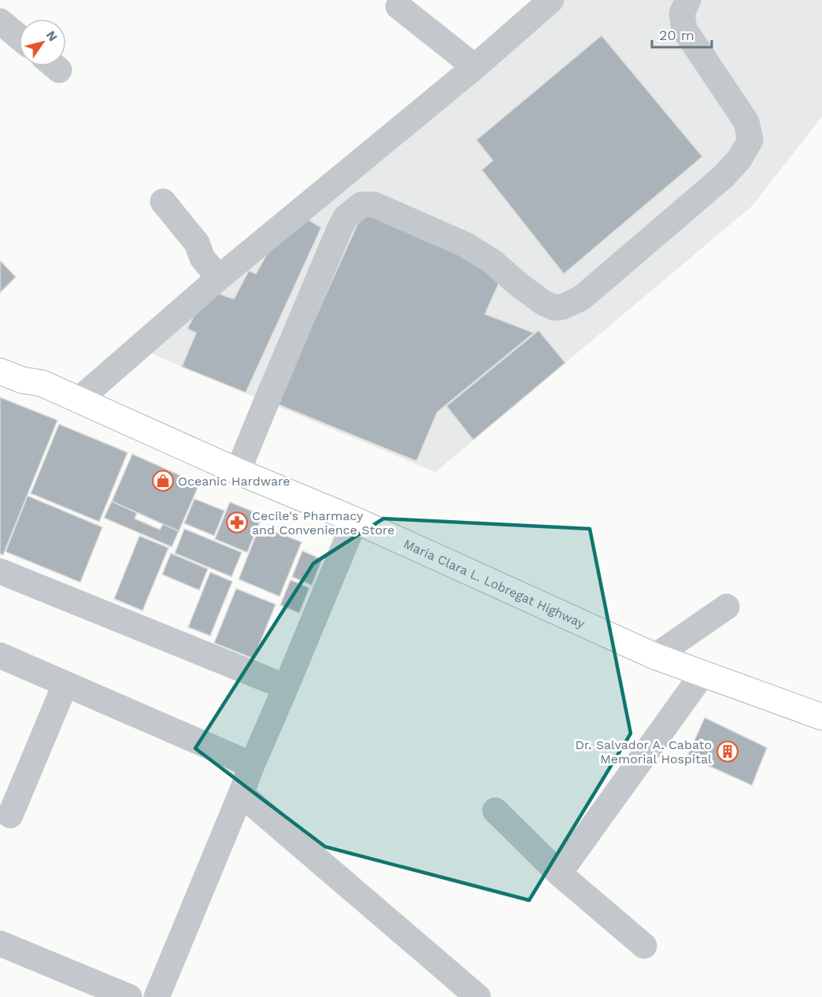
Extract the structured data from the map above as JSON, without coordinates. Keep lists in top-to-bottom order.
{
  "streets": {
    "highway": ["Maria Clara L. Lobregat Highway"]
  },
  "places": {
    "shop": ["Oceanic Hardware"],
    "pharmacy": ["Cecile's Pharmacy and Convenience Store"],
    "building": ["Dr. Salvador A. Cabato Memorial Hospital"]
  },
  "scale_bar": "20 m",
  "north": "top right"
}
